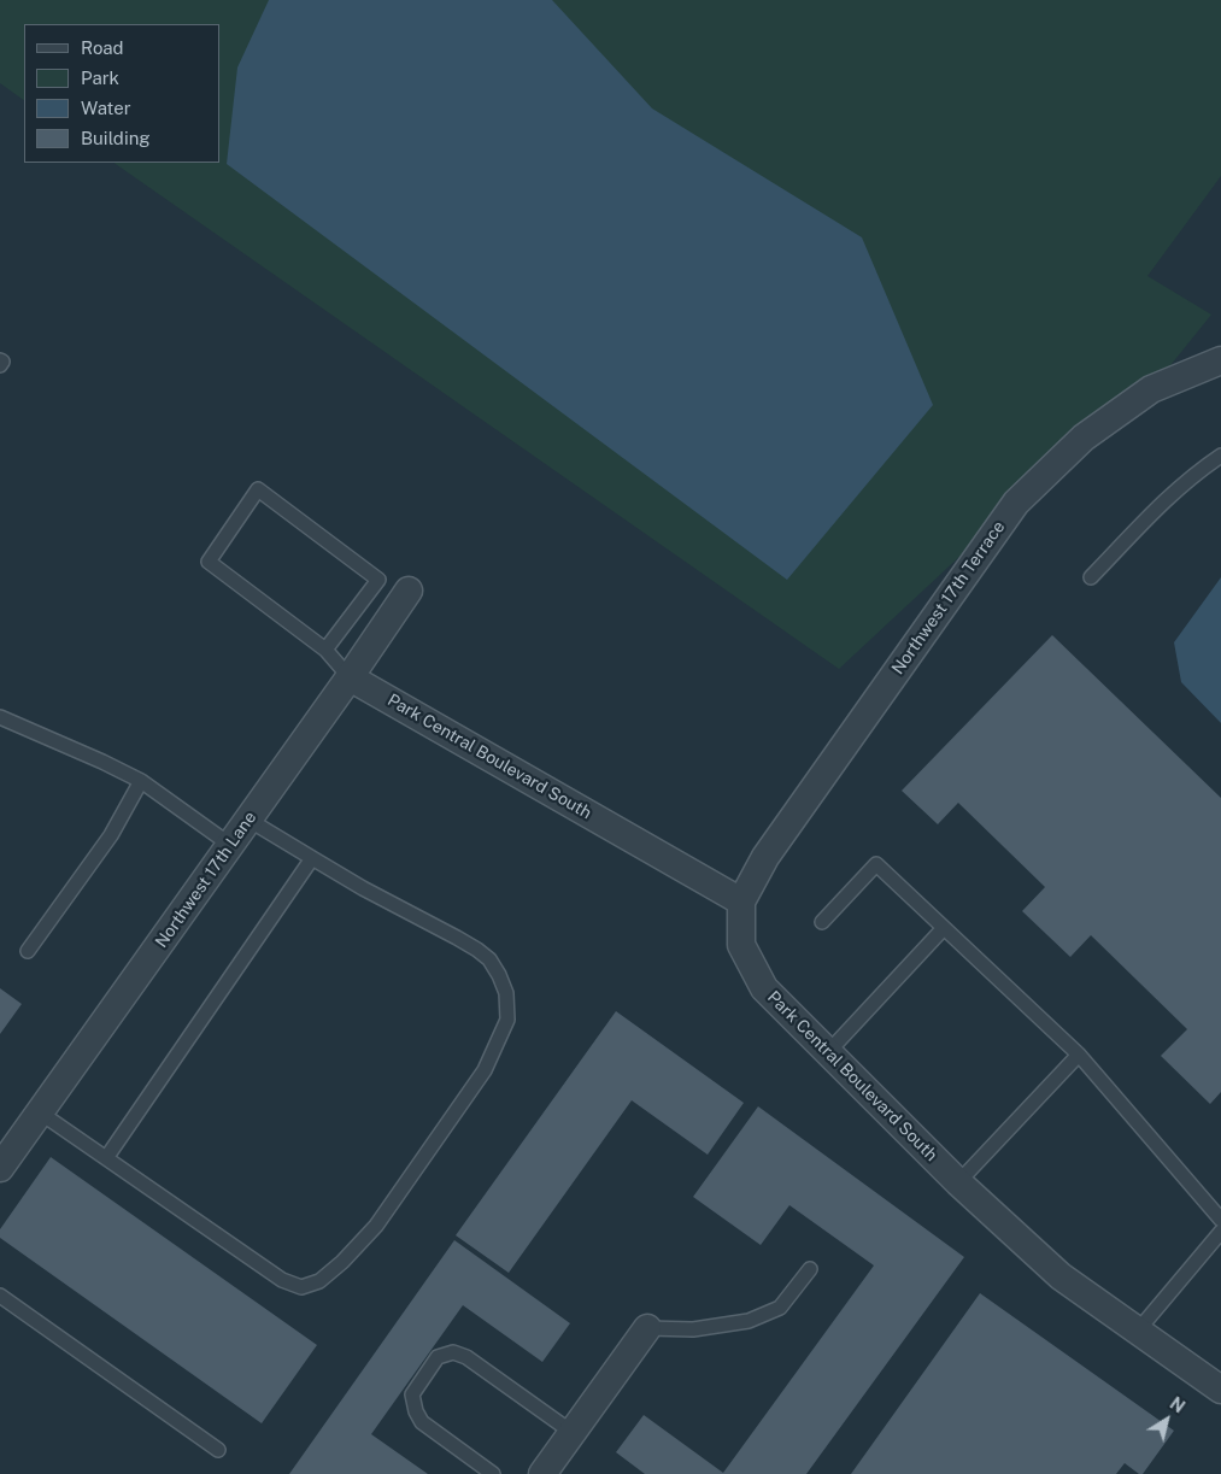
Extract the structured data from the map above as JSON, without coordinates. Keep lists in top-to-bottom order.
{
  "streets": {
    "street": ["Northwest 17th Terrace", "Park Central Boulevard South", "Northwest 17th Lane"]
  },
  "crossings": [
    ["Northwest 17th Terrace", "Park Central Boulevard South"],
    ["Park Central Boulevard South", "Northwest 17th Lane"]
  ],
  "legend": [
    "Road",
    "Park",
    "Water",
    "Building"
  ],
  "north": "top right"
}
